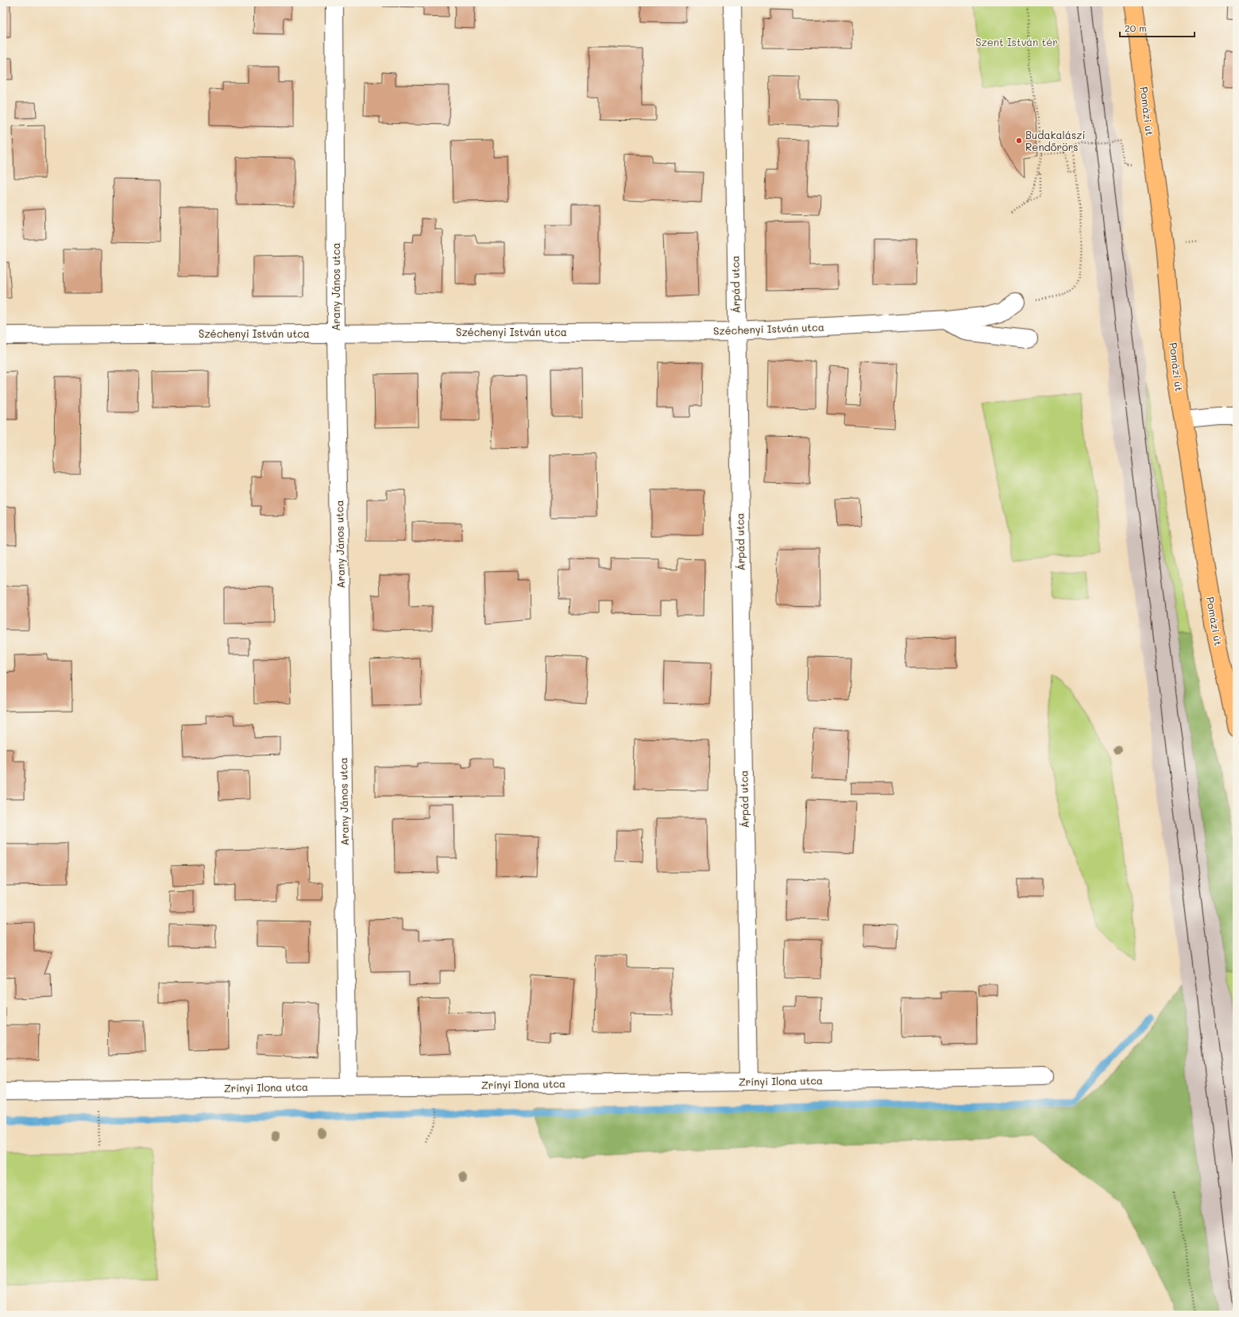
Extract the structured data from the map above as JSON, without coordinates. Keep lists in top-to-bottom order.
{
  "streets": {
    "main road": ["Pomázi út"],
    "street": [
      "Árpád utca",
      "Arany János utca",
      "Széchenyi István utca",
      "Zrínyi Ilona utca"
    ]
  },
  "crossings": [
    ["Árpád utca", "Széchenyi István utca"],
    ["Árpád utca", "Zrínyi Ilona utca"],
    ["Arany János utca", "Széchenyi István utca"],
    ["Arany János utca", "Zrínyi Ilona utca"]
  ],
  "parks": ["Szent István tér"],
  "places": ["Budakalászi Rendőrörs"],
  "scale_bar": "20 m"
}
